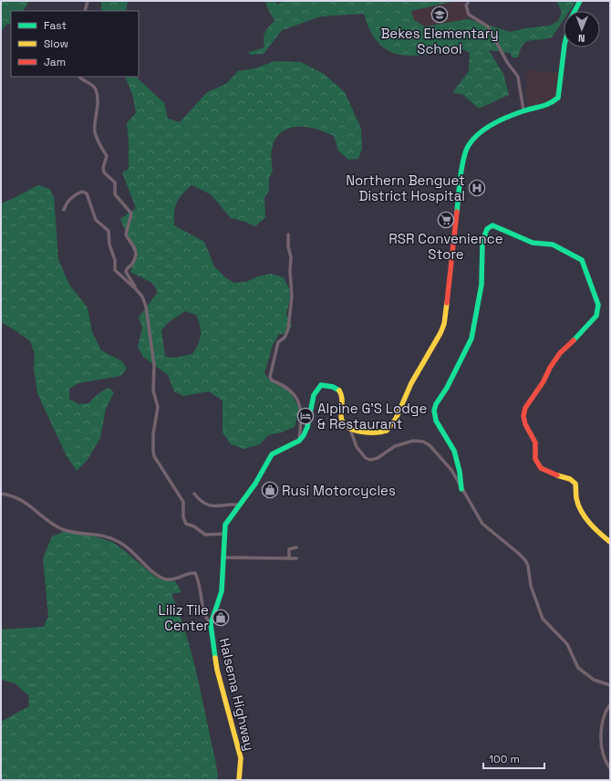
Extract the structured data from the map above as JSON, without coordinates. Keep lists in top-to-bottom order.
{
  "streets": {
    "main road": ["Halsema Highway"]
  },
  "places": {
    "school or university": ["Bekes Elementary School"],
    "hospital": ["Northern Benguet District Hospital"],
    "supermarket": ["RSR Convenience Store"],
    "hotel": ["Alpine G'S Lodge & Restaurant"],
    "shop": ["Rusi Motorcycles", "Liliz Tile Center"]
  },
  "legend": ["Fast", "Slow", "Jam"],
  "scale_bar": "100 m",
  "north": "bottom"
}
